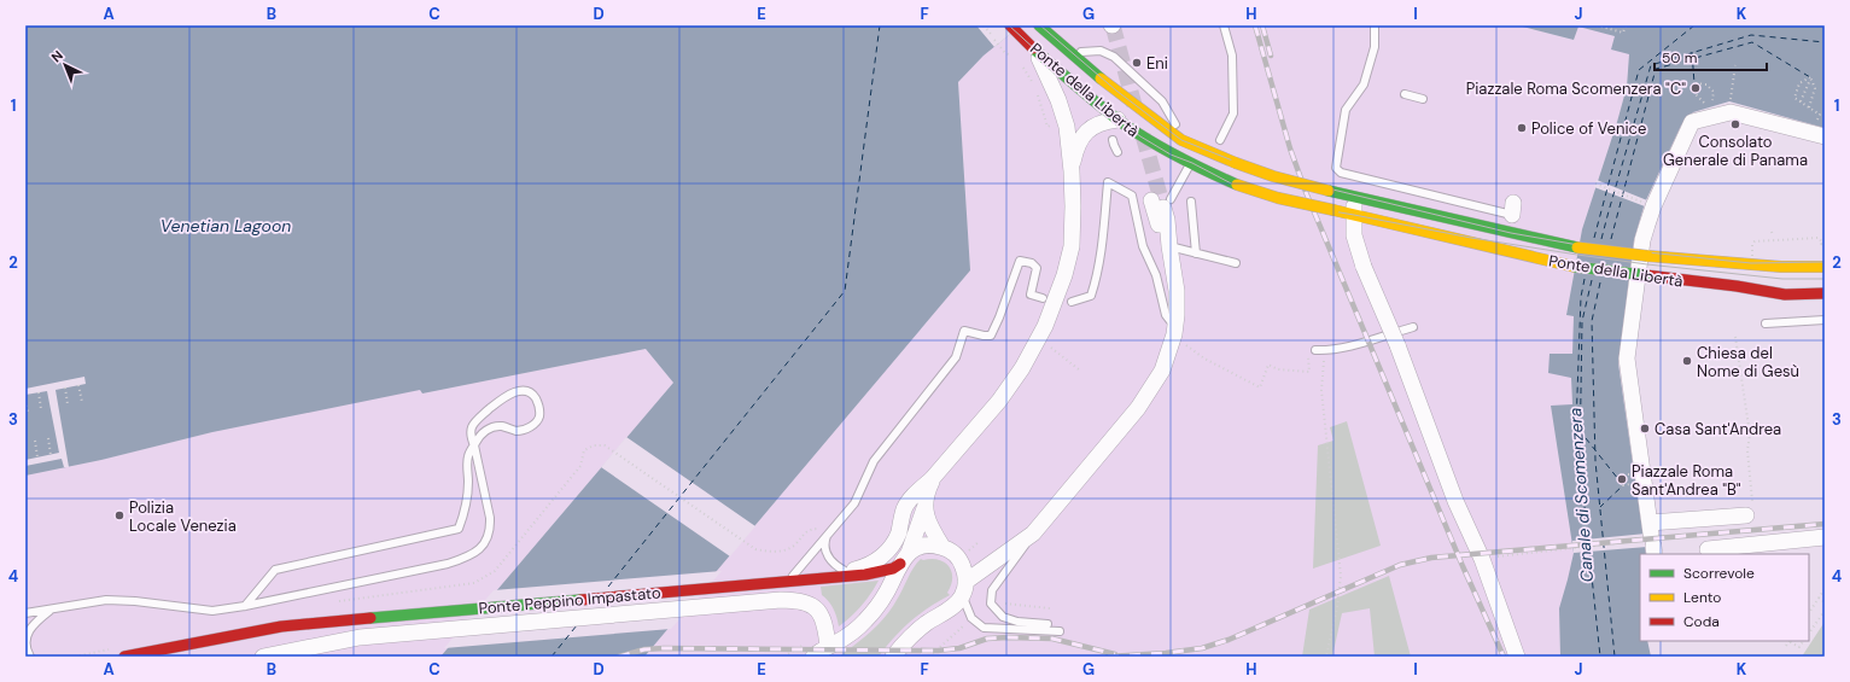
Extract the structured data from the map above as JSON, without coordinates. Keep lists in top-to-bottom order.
{
  "streets": {
    "main road": ["Ponte della Libertà", "Ponte Peppino Impastato"]
  },
  "water": ["Venetian Lagoon", "Canale di Scomenzera"],
  "places": [
    "Eni",
    "Piazzale Roma Scomenzera \"C\"",
    "Consolato Generale di Panama",
    "Police of Venice",
    "Chiesa del Nome di Gesù",
    "Casa Sant'Andrea",
    "Piazzale Roma Sant'Andrea \"B\"",
    "Polizia Locale Venezia"
  ],
  "legend": ["Scorrevole", "Lento", "Coda"],
  "scale_bar": "50 m",
  "north": "top left",
  "grid": {
    "columns": [
      "A",
      "B",
      "C",
      "D",
      "E",
      "F",
      "G",
      "H",
      "I",
      "J",
      "K"
    ],
    "rows": [
      "1",
      "2",
      "3",
      "4"
    ]
  }
}
